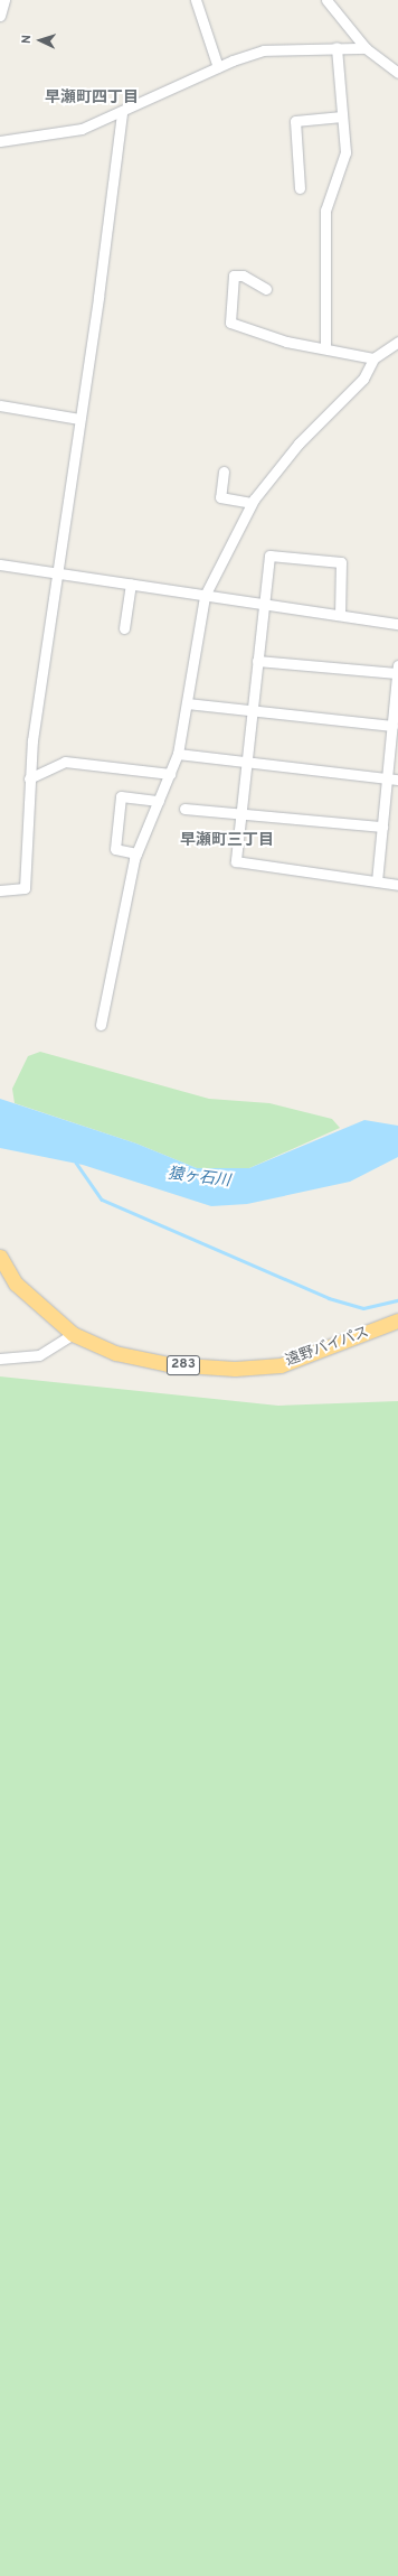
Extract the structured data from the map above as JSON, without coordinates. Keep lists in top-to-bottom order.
{
  "streets": {
    "highway": ["遠野バイパス", "283"]
  },
  "districts": ["早瀬町四丁目", "早瀬町三丁目"],
  "water": ["猿ヶ石川"],
  "north": "left"
}
